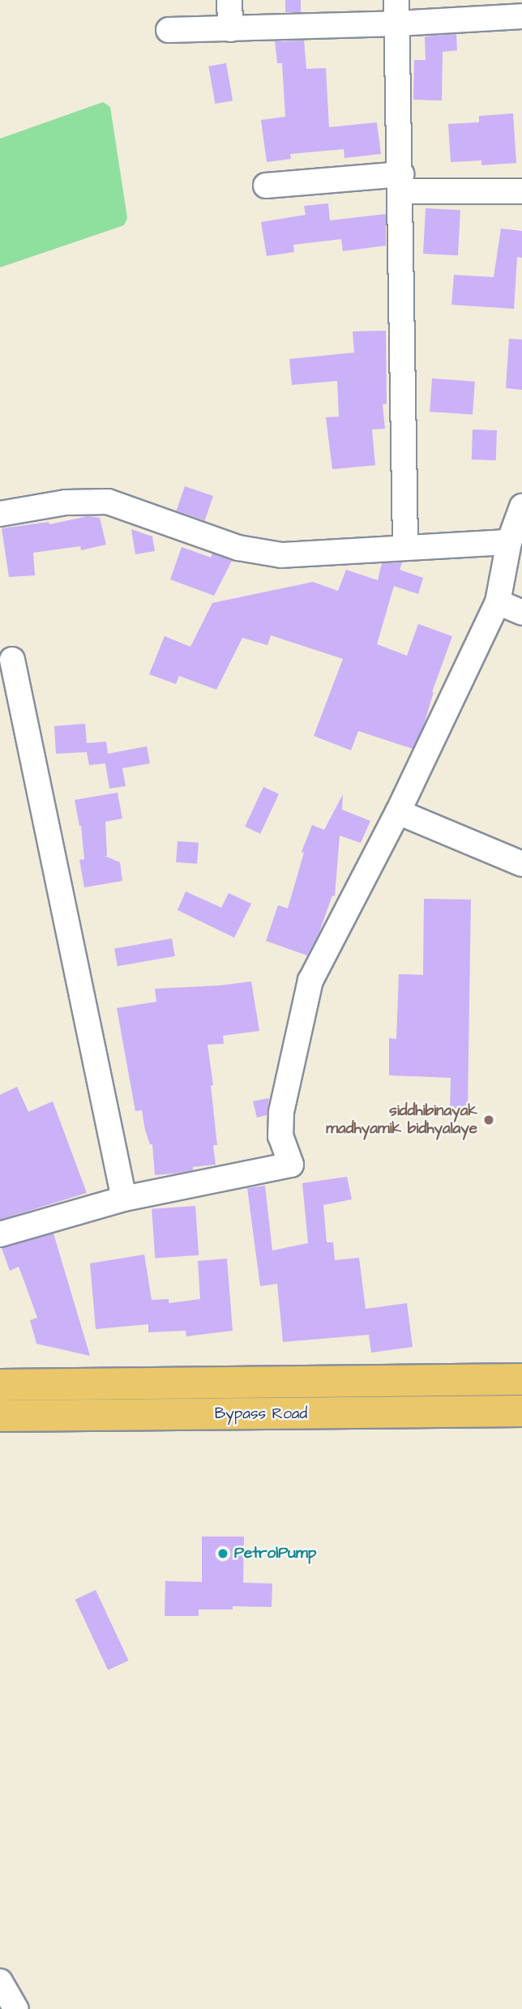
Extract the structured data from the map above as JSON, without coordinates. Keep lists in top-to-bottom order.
{
  "streets": {
    "highway": ["Bypass Road"]
  },
  "places": ["siddhibinayak madhyamik bidhyalaye", "PetrolPump"]
}
